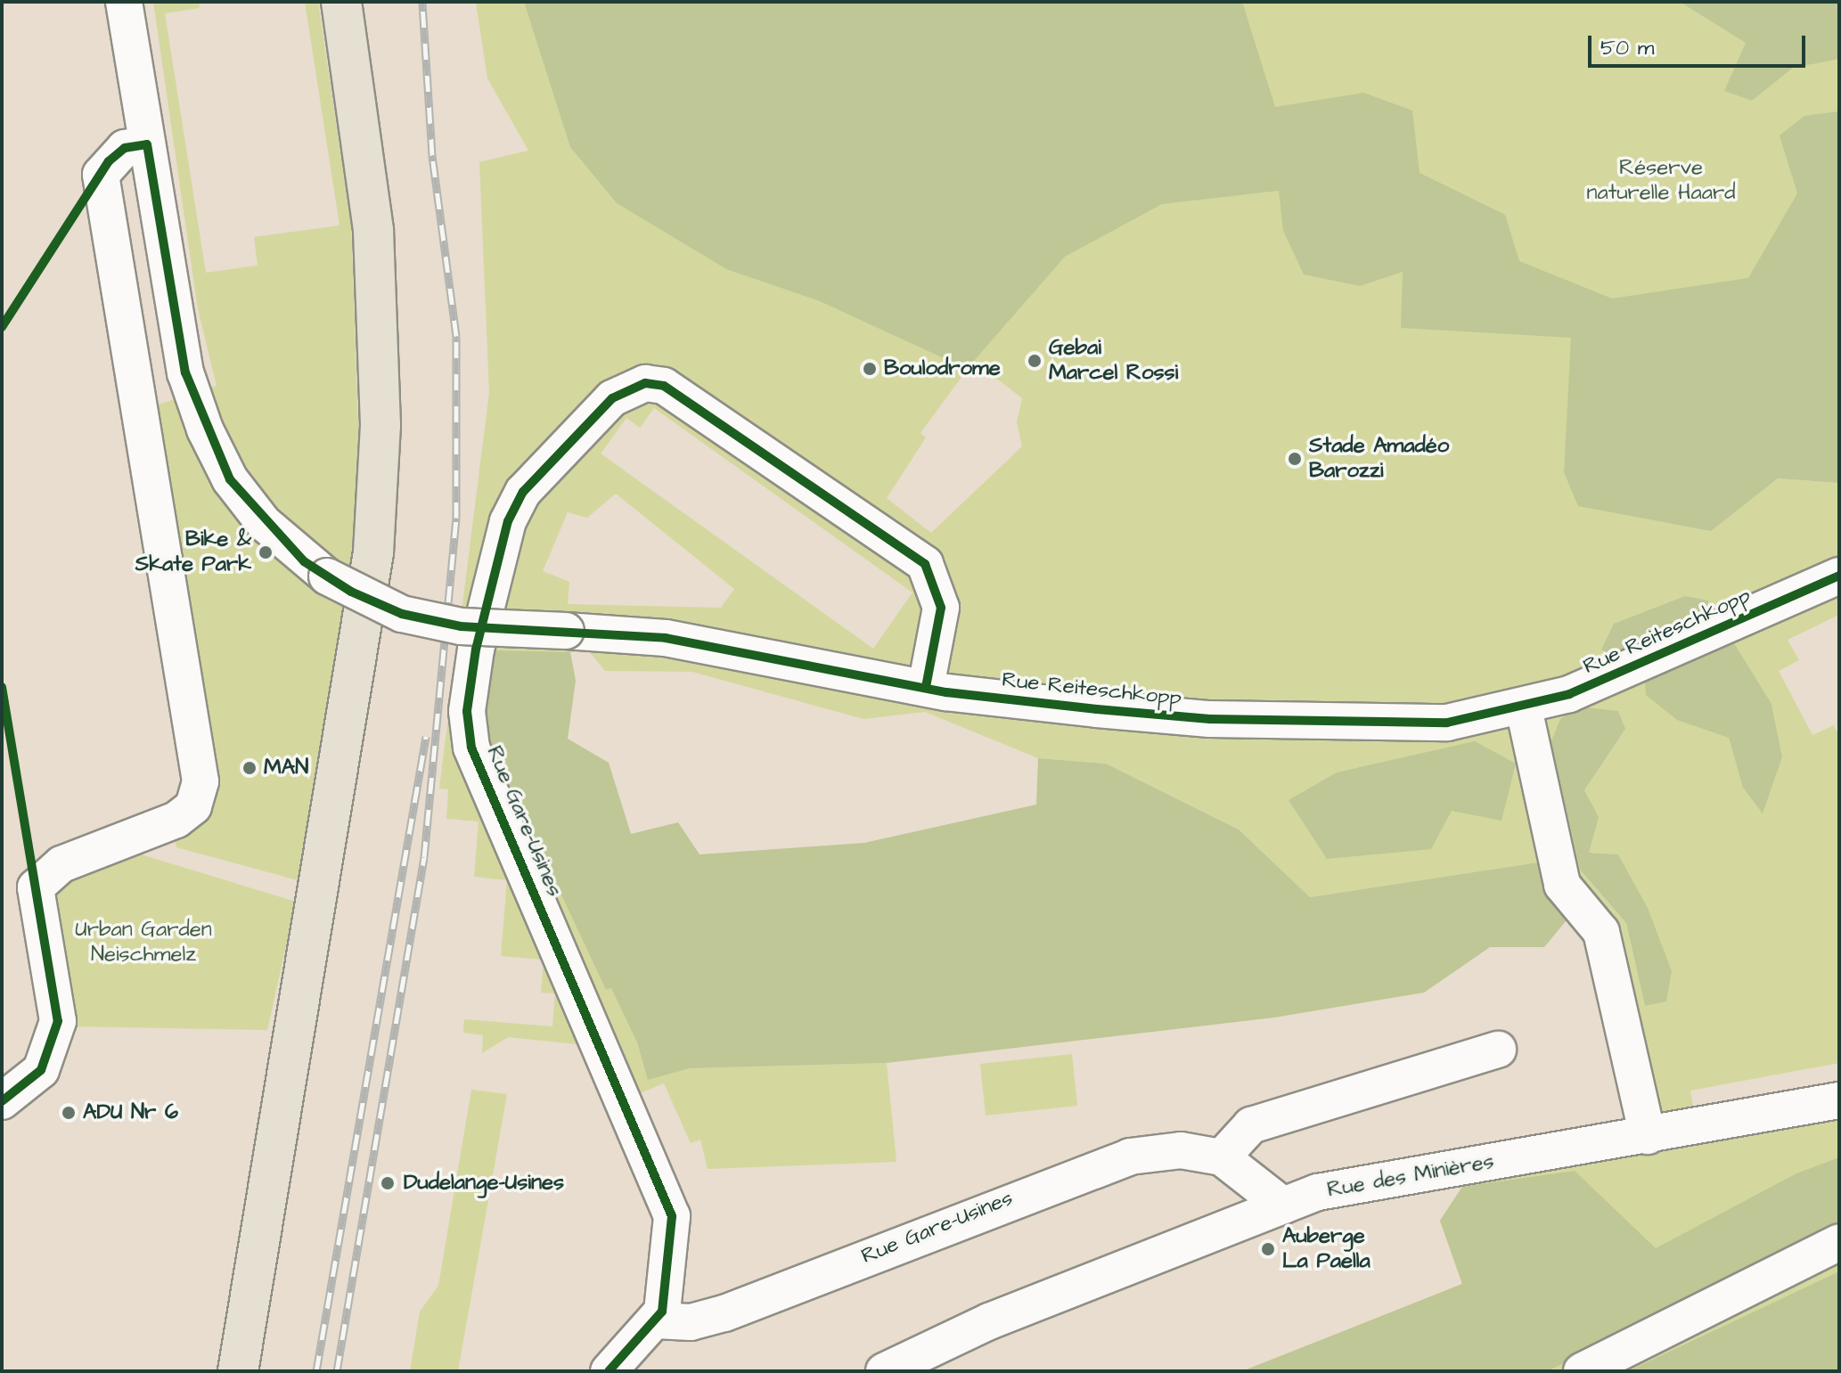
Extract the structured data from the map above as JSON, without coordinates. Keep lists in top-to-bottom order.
{
  "streets": {
    "street": ["Rue Reiteschkopp", "Rue Gare-Usines", "Rue des Minières"]
  },
  "crossings": [
    ["Rue Reiteschkopp", "Rue Gare-Usines"],
    ["Rue Gare-Usines", "Rue des Minières"]
  ],
  "parks": ["Réserve naturelle Haard", "Urban Garden Neischmelz"],
  "places": [
    "Gebai Marcel Rossi",
    "Boulodrome",
    "Stade Amadéo Barozzi",
    "Bike & Skate Park",
    "MAN",
    "ADU Nr 6",
    "Dudelange-Usines",
    "Auberge La Paella"
  ],
  "scale_bar": "50 m"
}
